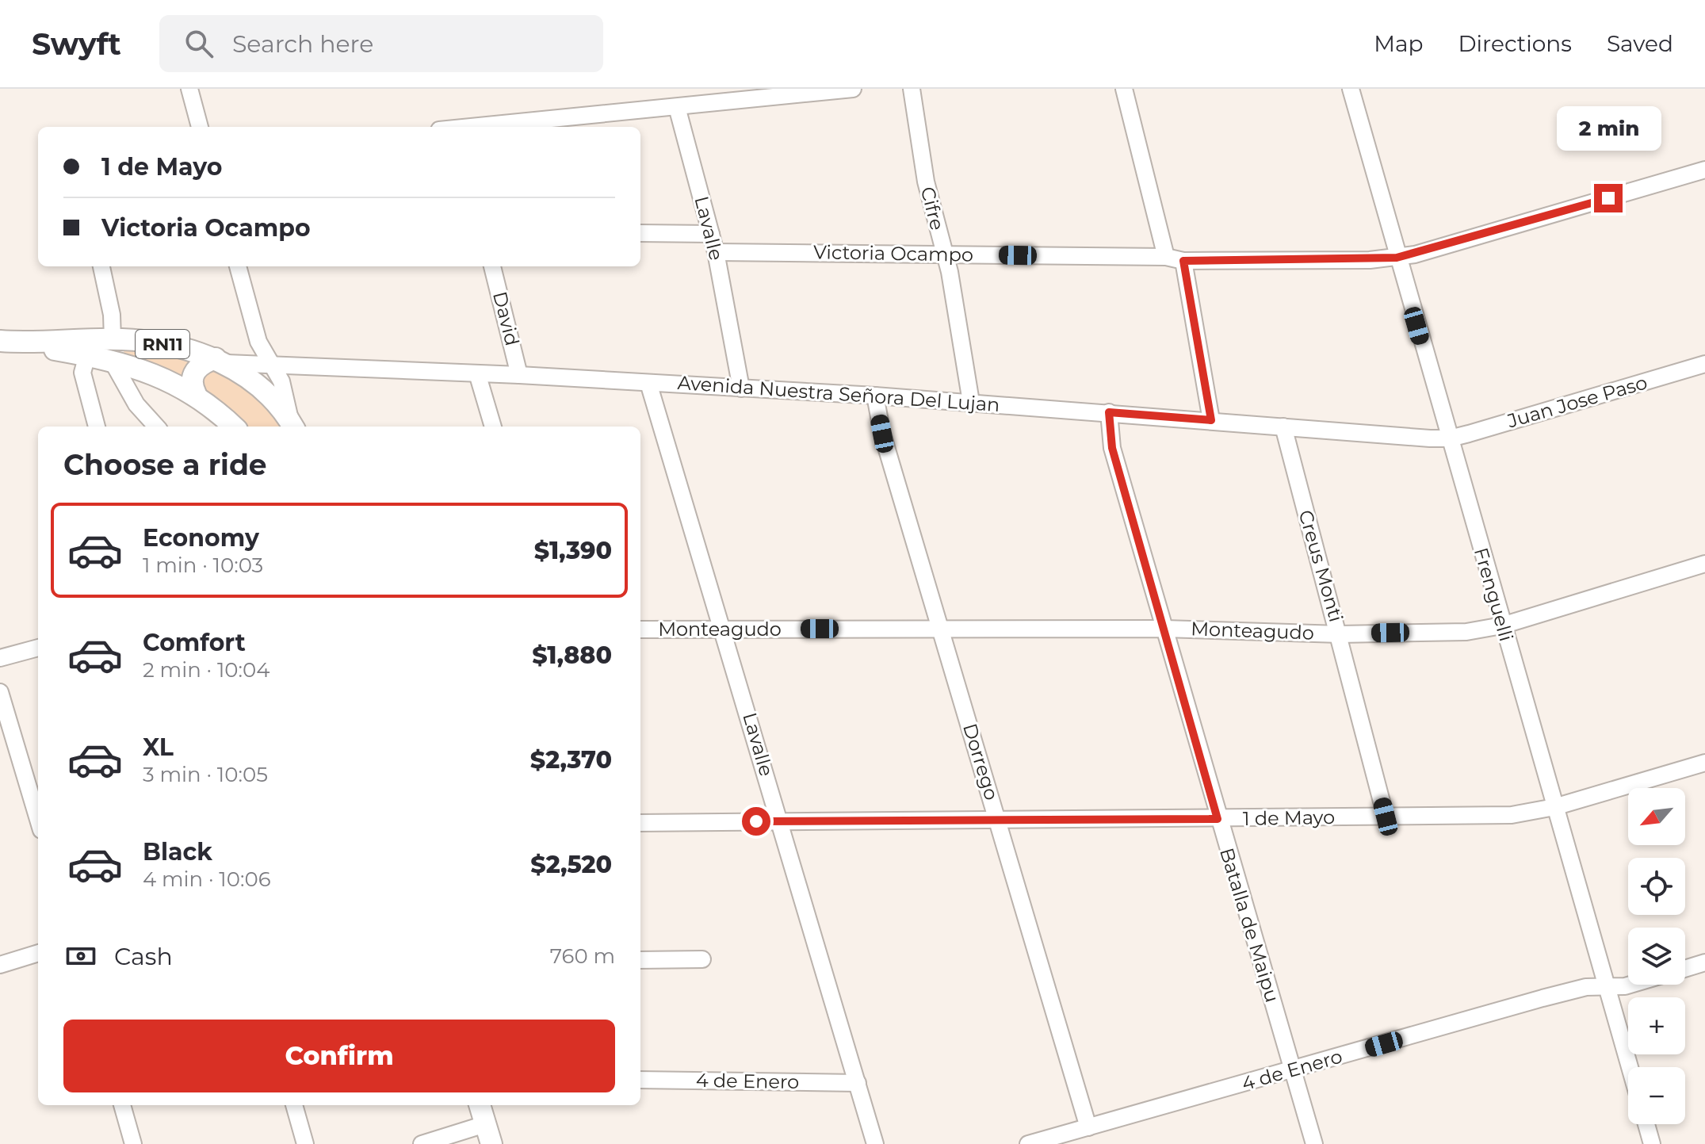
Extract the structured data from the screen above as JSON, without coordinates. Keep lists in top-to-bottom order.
{
  "streets": {
    "main road": ["RN11"],
    "street": [
      "Cifre",
      "Lavalle",
      "Victoria Ocampo",
      "David",
      "Avenida Nuestra Señora Del Lujan",
      "Juan Jose Paso",
      "Creus Monti",
      "Frenguelli",
      "Monteagudo",
      "Dorrego",
      "1 de Mayo",
      "Batalla de Maipu",
      "4 de Enero"
    ]
  },
  "crossings": [
    ["Cifre", "Victoria Ocampo"],
    ["Cifre", "Avenida Nuestra Señora Del Lujan"],
    ["Lavalle", "Victoria Ocampo"],
    ["Lavalle", "Avenida Nuestra Señora Del Lujan"],
    ["Lavalle", "Monteagudo"],
    ["Lavalle", "1 de Mayo"],
    ["Lavalle", "4 de Enero"],
    ["Victoria Ocampo", "Frenguelli"],
    ["David", "Avenida Nuestra Señora Del Lujan"],
    ["RN11", "Avenida Nuestra Señora Del Lujan"],
    ["Avenida Nuestra Señora Del Lujan", "Juan Jose Paso"],
    ["Avenida Nuestra Señora Del Lujan", "Creus Monti"],
    ["Avenida Nuestra Señora Del Lujan", "Frenguelli"],
    ["Avenida Nuestra Señora Del Lujan", "Dorrego"],
    ["Avenida Nuestra Señora Del Lujan", "Batalla de Maipu"],
    ["Juan Jose Paso", "Frenguelli"],
    ["Creus Monti", "Monteagudo"],
    ["Creus Monti", "1 de Mayo"],
    ["Frenguelli", "Monteagudo"],
    ["Frenguelli", "1 de Mayo"],
    ["Frenguelli", "4 de Enero"],
    ["Monteagudo", "Dorrego"],
    ["Monteagudo", "Batalla de Maipu"],
    ["Dorrego", "1 de Mayo"],
    ["Dorrego", "4 de Enero"],
    ["1 de Mayo", "Batalla de Maipu"],
    ["Batalla de Maipu", "4 de Enero"]
  ],
  "north": "bottom left",
  "page": {
    "header": "Swyft",
    "search": "Search here",
    "nav": ["Map", "Directions", "Saved"],
    "bubble": "2 min",
    "banner": ["1 de Mayo", "Victoria Ocampo"],
    "heading": "Choose a ride",
    "list": [
      {
        "name": "Economy",
        "note": "1 min · 10:03",
        "value": "$1,390"
      },
      {
        "name": "Comfort",
        "note": "2 min · 10:04",
        "value": "$1,880"
      },
      {
        "name": "XL",
        "note": "3 min · 10:05",
        "value": "$2,370"
      },
      {
        "name": "Black",
        "note": "4 min · 10:06",
        "value": "$2,520"
      }
    ],
    "map_buttons": ["+", "−"],
    "pay": ["Cash", "760 m"],
    "buttons": "Confirm"
  }
}
